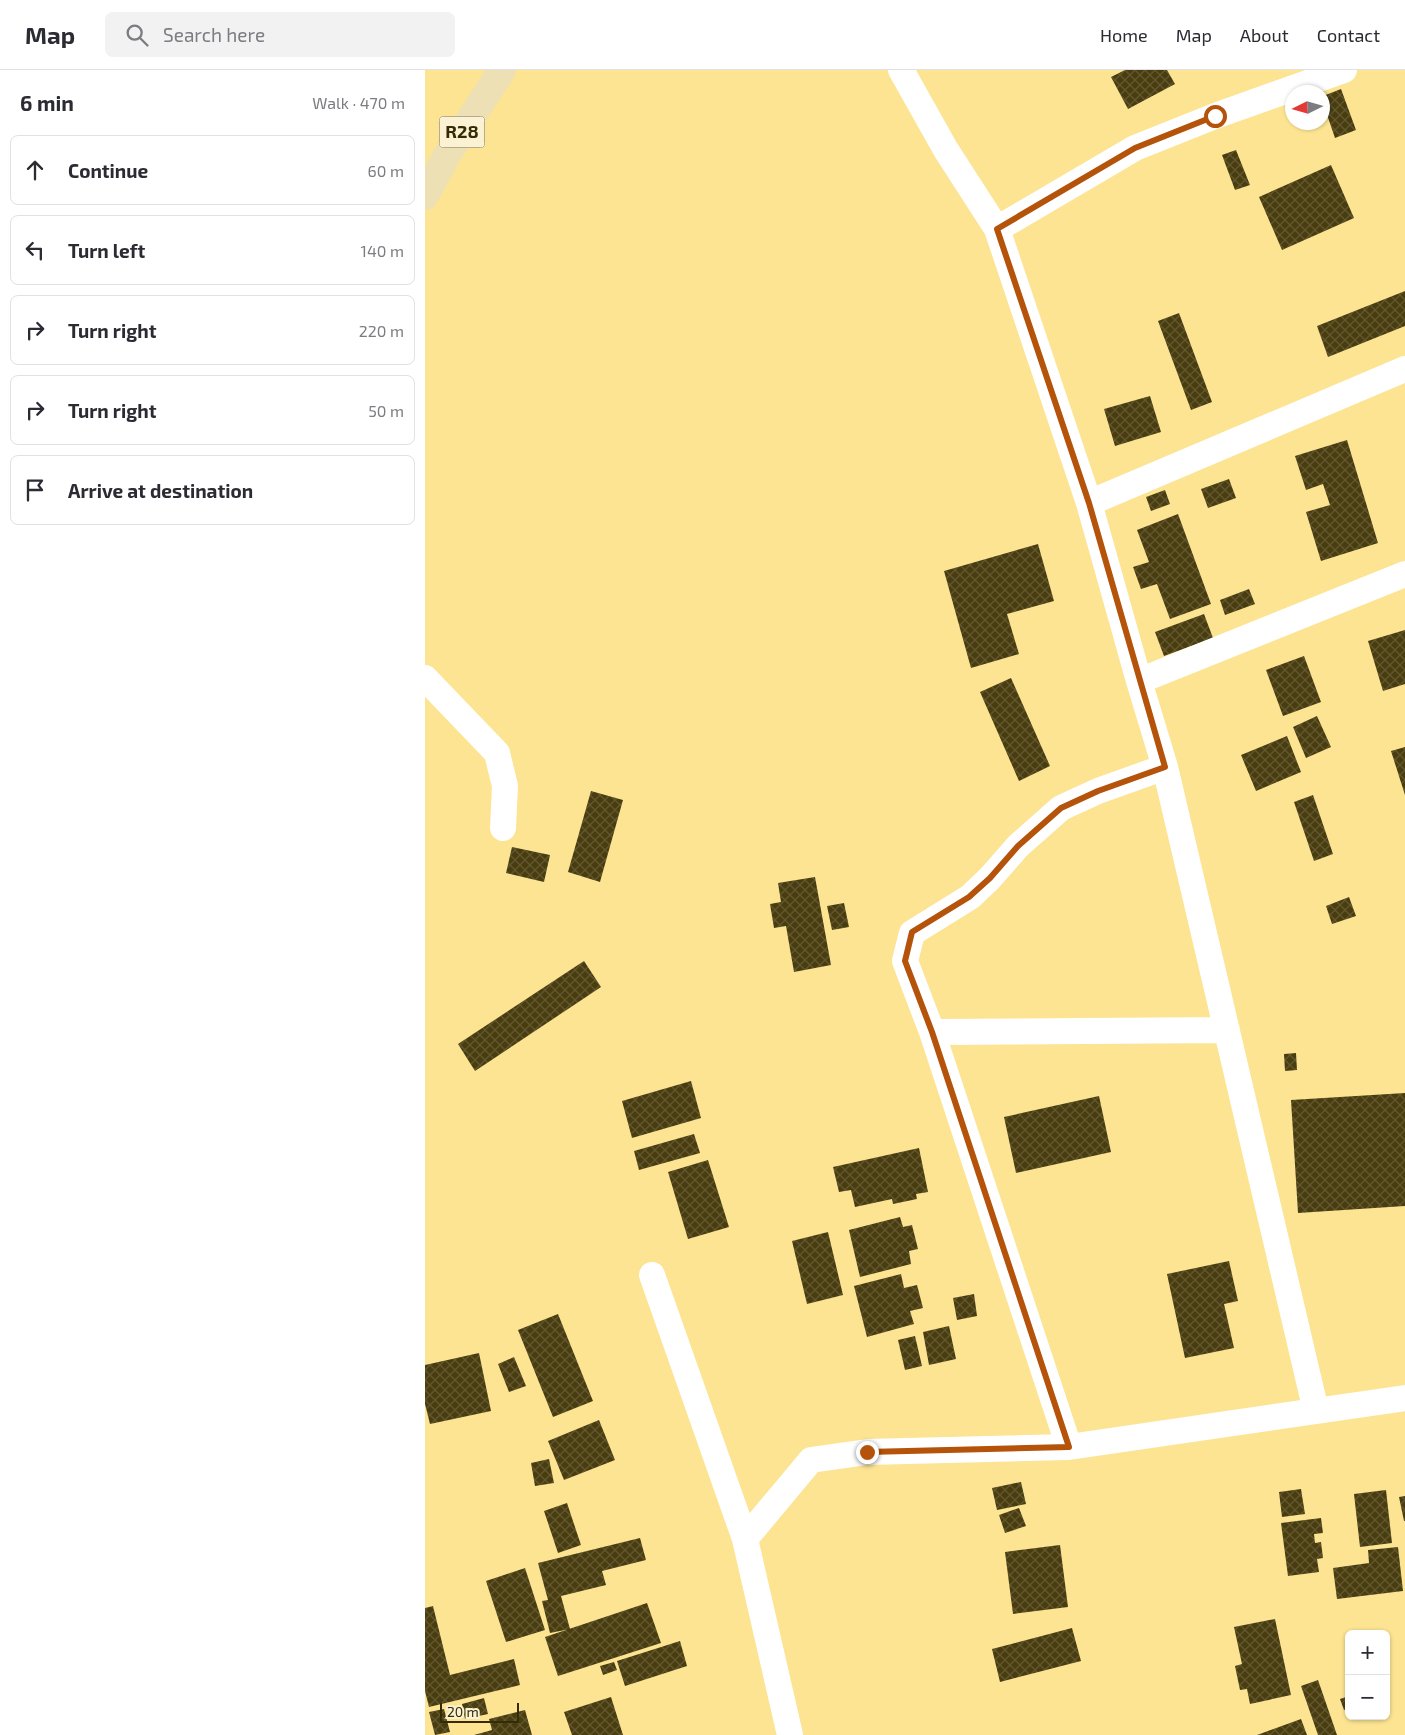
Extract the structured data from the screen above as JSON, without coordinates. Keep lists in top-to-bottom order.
{
  "streets": {
    "main road": ["R28"]
  },
  "scale_bar": "20 m",
  "north": "left",
  "page": {
    "header": "Map",
    "search": "Search here",
    "nav": [
      "Home",
      "Map",
      "About",
      "Contact"
    ],
    "heading": ["6 min", "Walk · 470 m"],
    "list": [
      ["Continue", "60 m"],
      ["Turn left", "140 m"],
      ["Turn right", "220 m"],
      ["Turn right", "50 m"],
      "Arrive at destination"
    ],
    "map_buttons": ["+", "−"],
    "scale": "20 m"
  }
}
